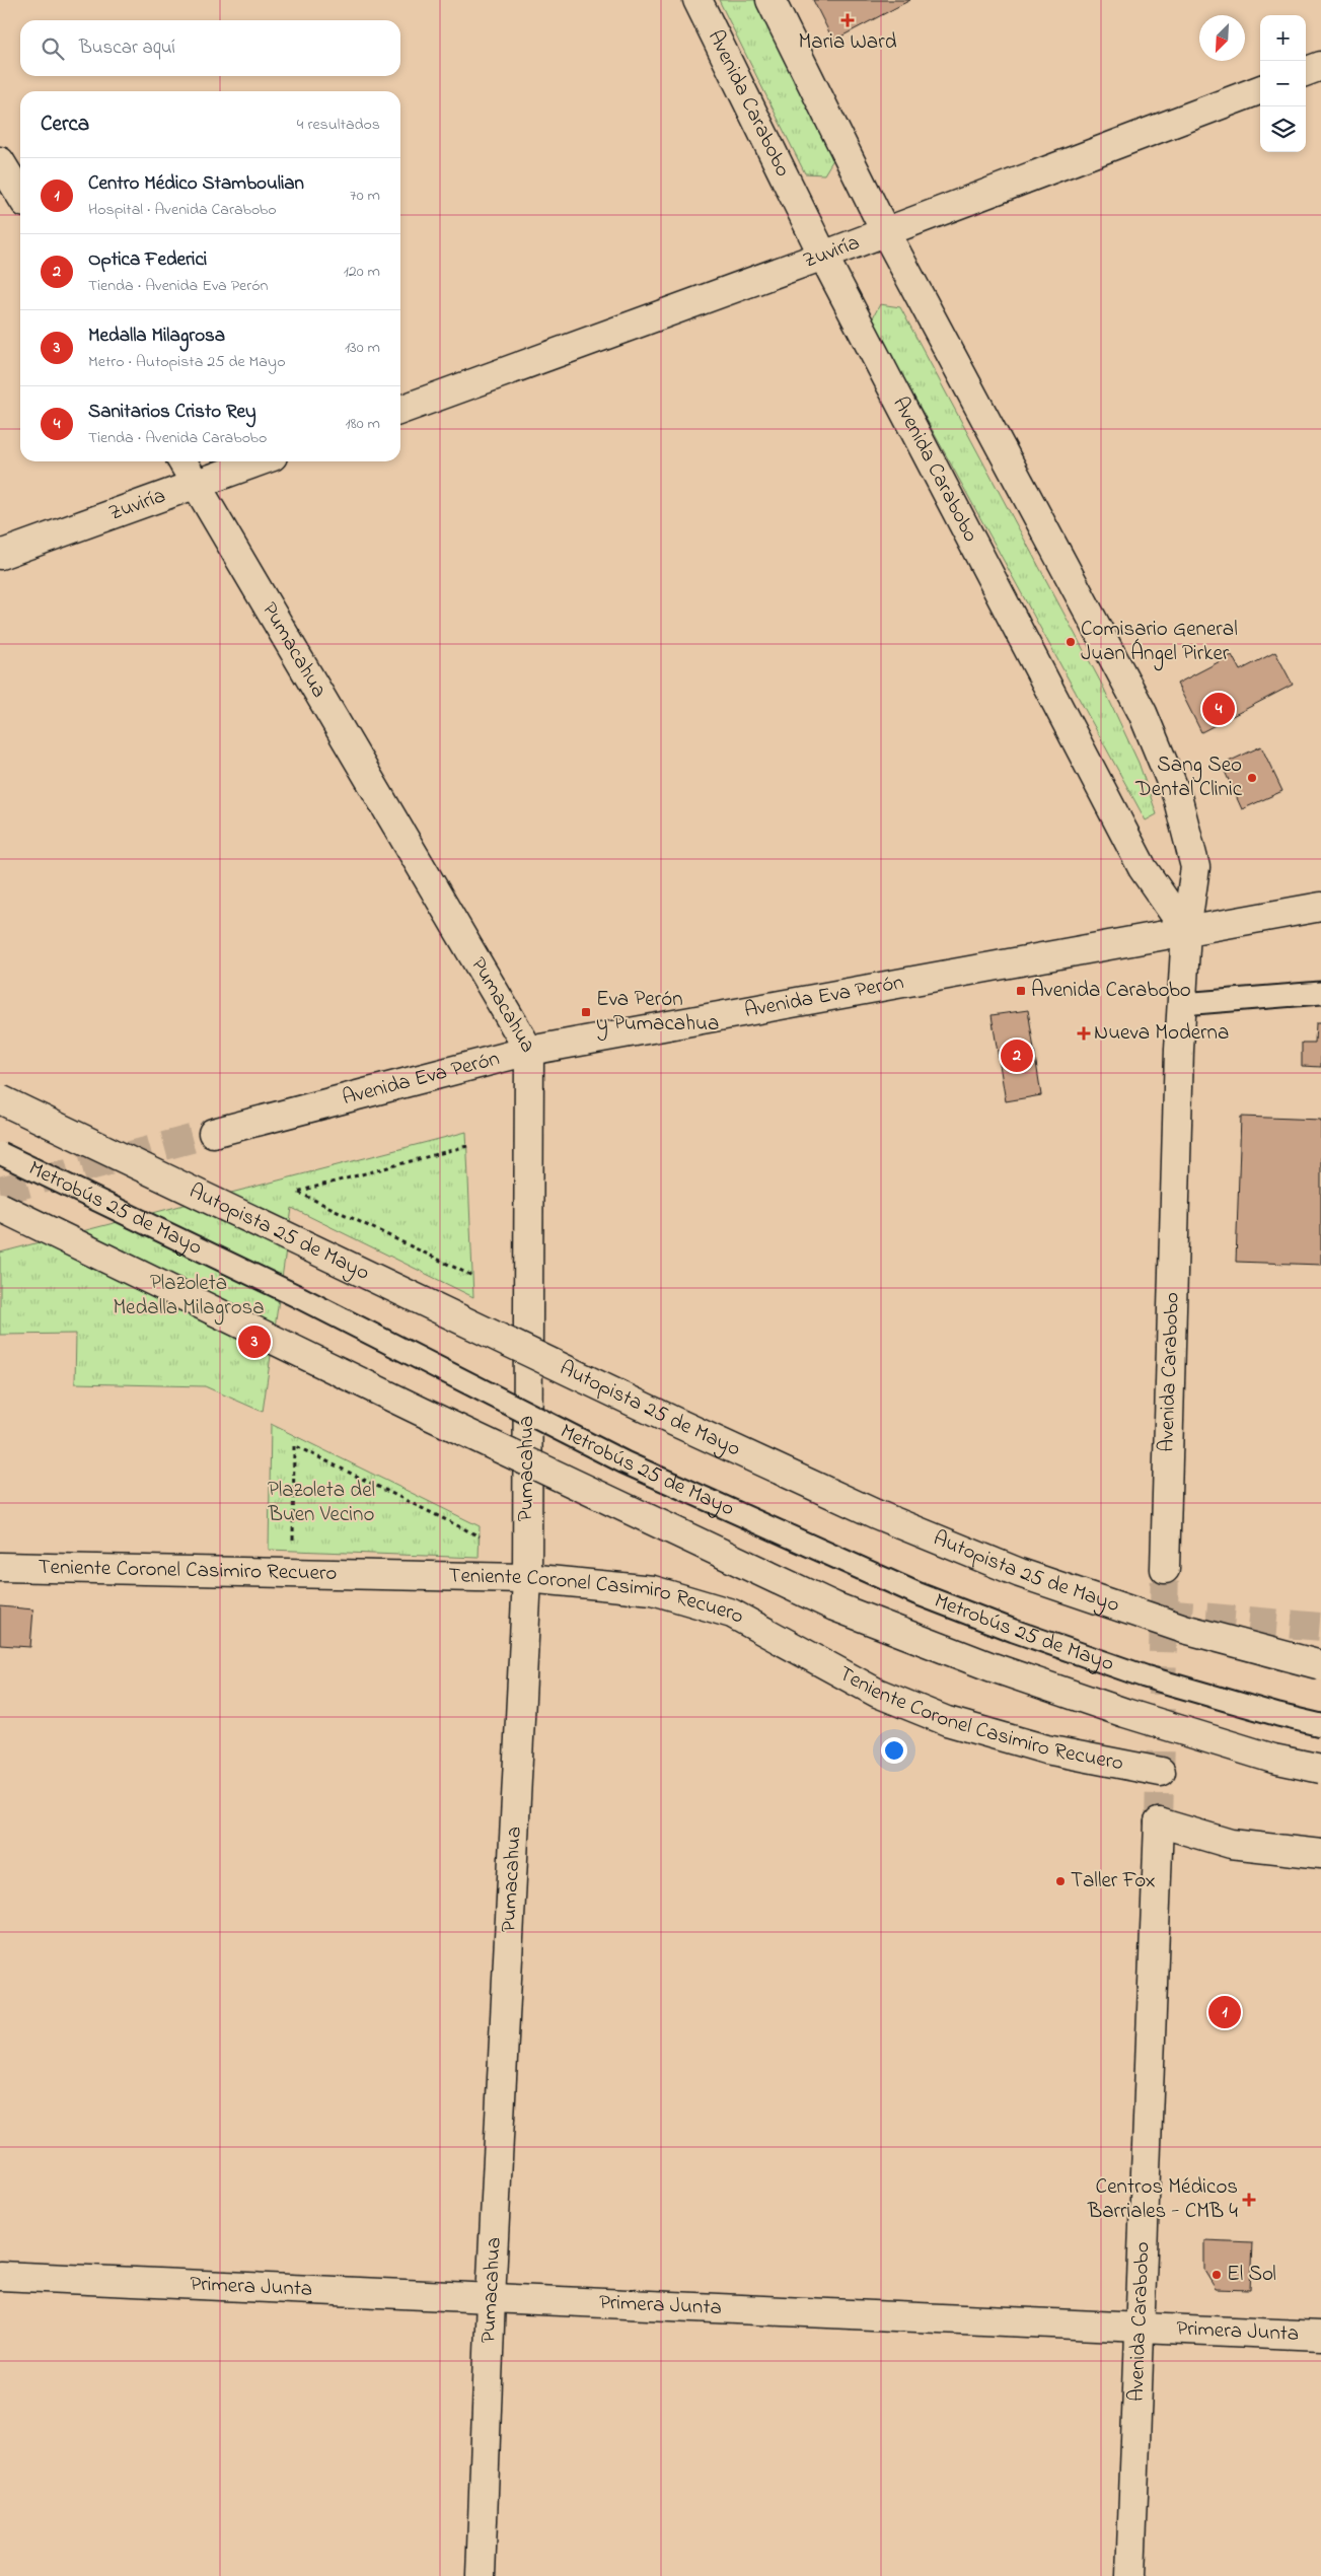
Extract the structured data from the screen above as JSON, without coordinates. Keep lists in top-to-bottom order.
{
  "streets": {
    "main road": [
      "Avenida Carabobo",
      "Zuviría",
      "Pumacahua",
      "Avenida Eva Perón",
      "Autopista 25 de Mayo",
      "Teniente Coronel Casimiro Recuero",
      "Primera Junta"
    ],
    "lane": ["Metrobús 25 de Mayo"]
  },
  "crossings": [
    ["Avenida Carabobo", "Zuviría"],
    ["Avenida Carabobo", "Avenida Eva Perón"],
    ["Avenida Carabobo", "Primera Junta"],
    ["Zuviría", "Pumacahua"],
    ["Pumacahua", "Avenida Eva Perón"],
    ["Pumacahua", "Teniente Coronel Casimiro Recuero"],
    ["Pumacahua", "Primera Junta"]
  ],
  "parks": ["Plazoleta Medalla Milagrosa", "Plazoleta del Buen Vecino"],
  "places": {
    "health": ["Maria Ward", "Nueva Moderna", "Centros Médicos Barriales - CMB 4"],
    "other": [
      "Comisario General Juan Ángel Pirker",
      "Sang Seo Dental Clinic",
      "Taller Fox",
      "El Sol"
    ],
    "transit": ["Avenida Carabobo", "Eva Perón y Pumacahua"]
  },
  "north": "bottom left",
  "page": {
    "map_buttons": ["+", "−"],
    "search": "Buscar aquí",
    "heading": ["Cerca", "4 resultados"],
    "list": [
      {
        "mark": "1",
        "name": "Centro Médico Stamboulian",
        "note": "Hospital · Avenida Carabobo",
        "value": "70 m"
      },
      {
        "mark": "2",
        "name": "Optica Federici",
        "note": "Tienda · Avenida Eva Perón",
        "value": "120 m"
      },
      {
        "mark": "3",
        "name": "Medalla Milagrosa",
        "note": "Metro · Autopista 25 de Mayo",
        "value": "130 m"
      },
      {
        "mark": "4",
        "name": "Sanitarios Cristo Rey",
        "note": "Tienda · Avenida Carabobo",
        "value": "180 m"
      }
    ],
    "pins": [
      "4",
      "2",
      "3",
      "1"
    ]
  }
}
